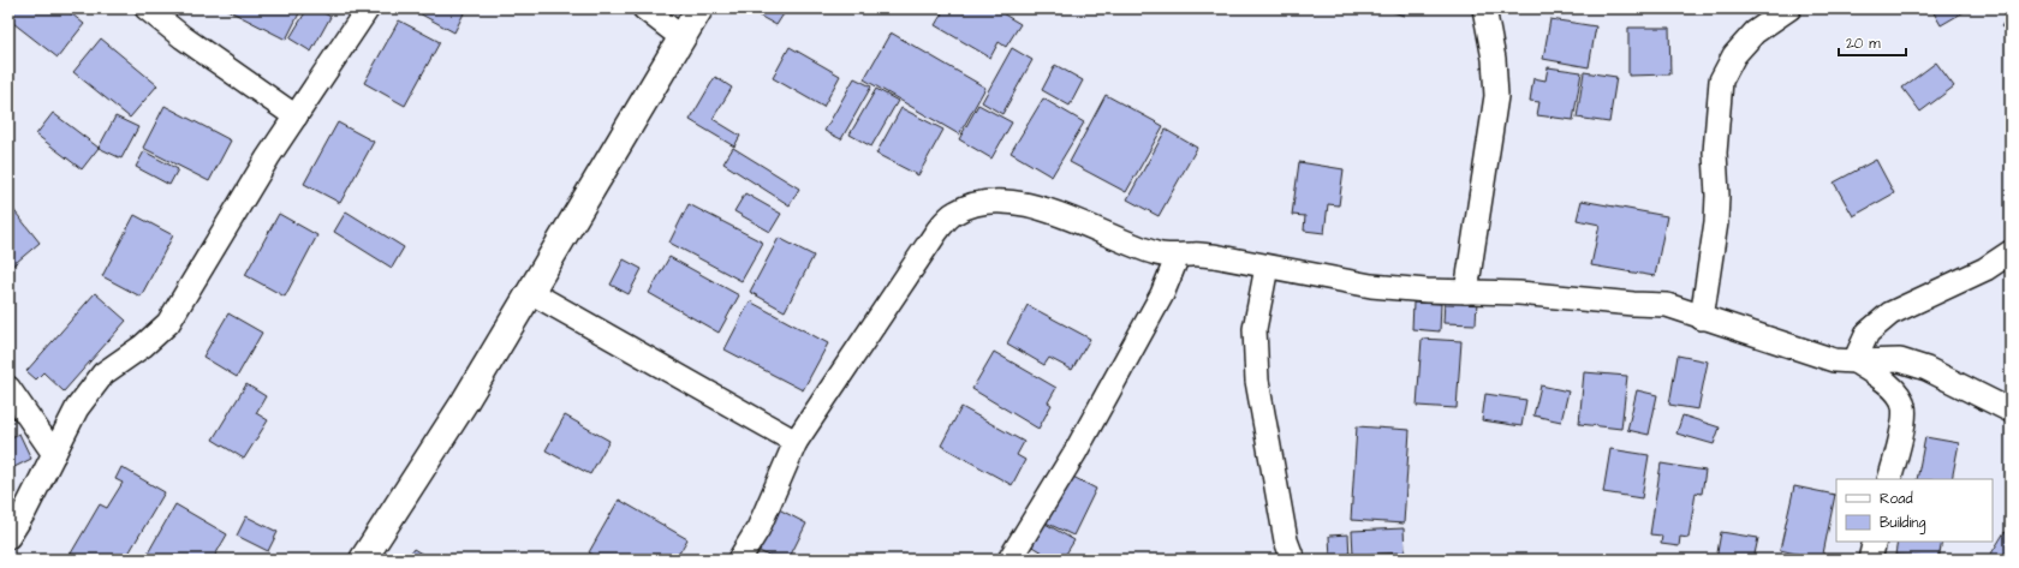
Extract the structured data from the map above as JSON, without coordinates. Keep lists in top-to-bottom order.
{
  "legend": ["Road", "Building"],
  "scale_bar": "20 m"
}
